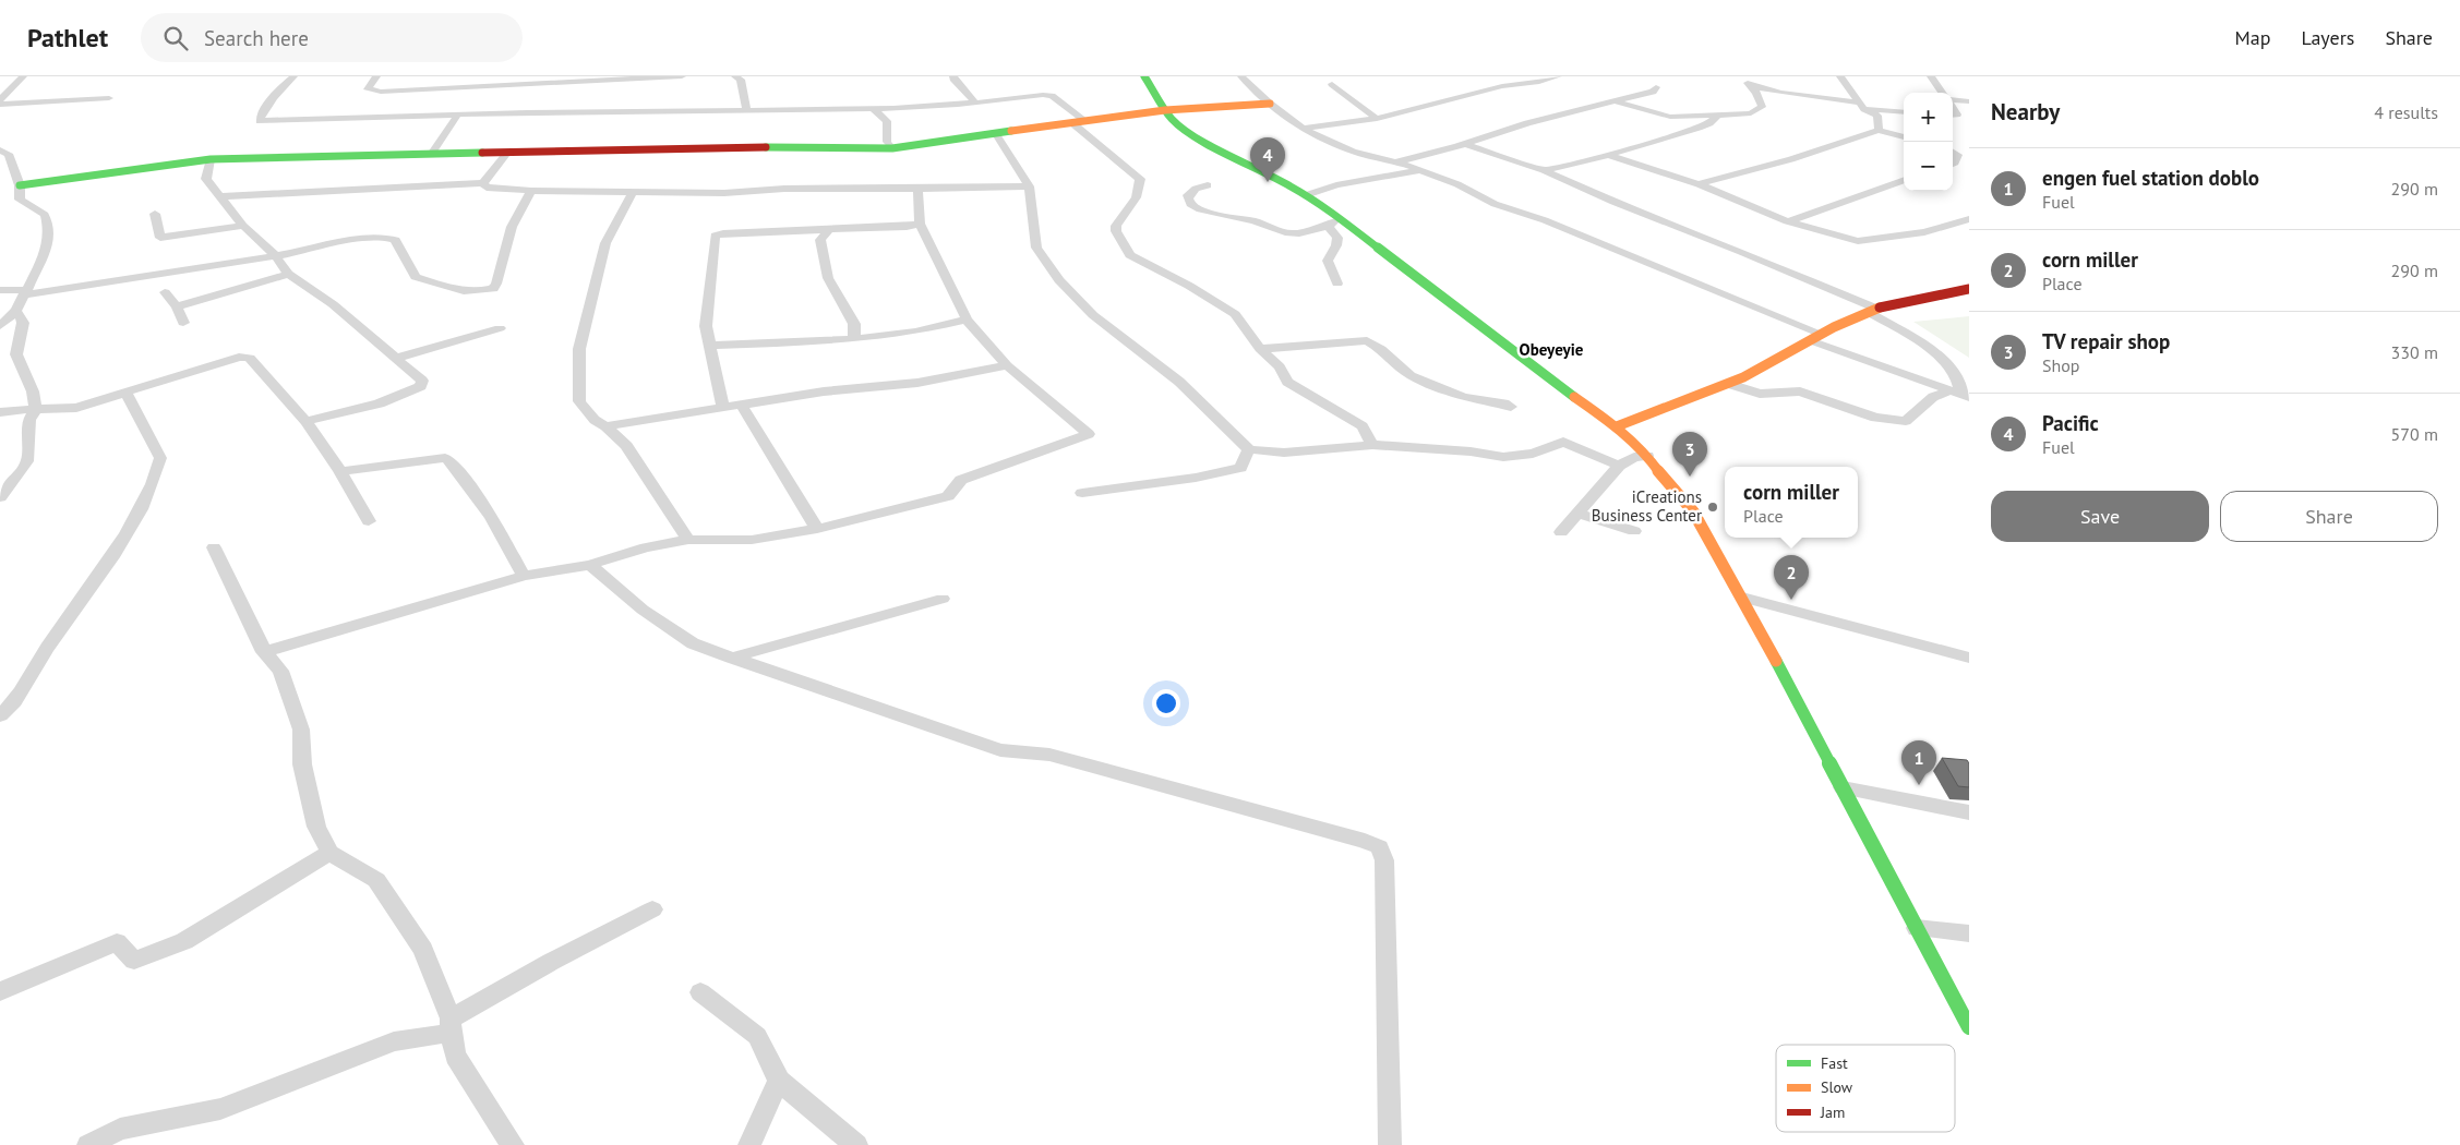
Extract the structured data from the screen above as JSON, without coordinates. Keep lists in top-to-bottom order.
{
  "districts": ["Obeyeyie"],
  "places": ["iCreations Business Center"],
  "legend": ["Fast", "Slow", "Jam"],
  "page": {
    "header": "Pathlet",
    "search": "Search here",
    "nav": ["Map", "Layers", "Share"],
    "heading": ["Nearby", "4 results"],
    "map_buttons": ["+", "−"],
    "pins": [
      "4",
      "3",
      "2",
      "1"
    ],
    "list": [
      {
        "mark": "1",
        "name": "engen fuel station doblo",
        "note": "Fuel",
        "value": "290 m"
      },
      {
        "mark": "2",
        "name": "corn miller",
        "note": "Place",
        "value": "290 m"
      },
      {
        "mark": "3",
        "name": "TV repair shop",
        "note": "Shop",
        "value": "330 m"
      },
      {
        "mark": "4",
        "name": "Pacific",
        "note": "Fuel",
        "value": "570 m"
      }
    ],
    "popup": ["corn miller", "Place"],
    "buttons": ["Save", "Share"]
  }
}
